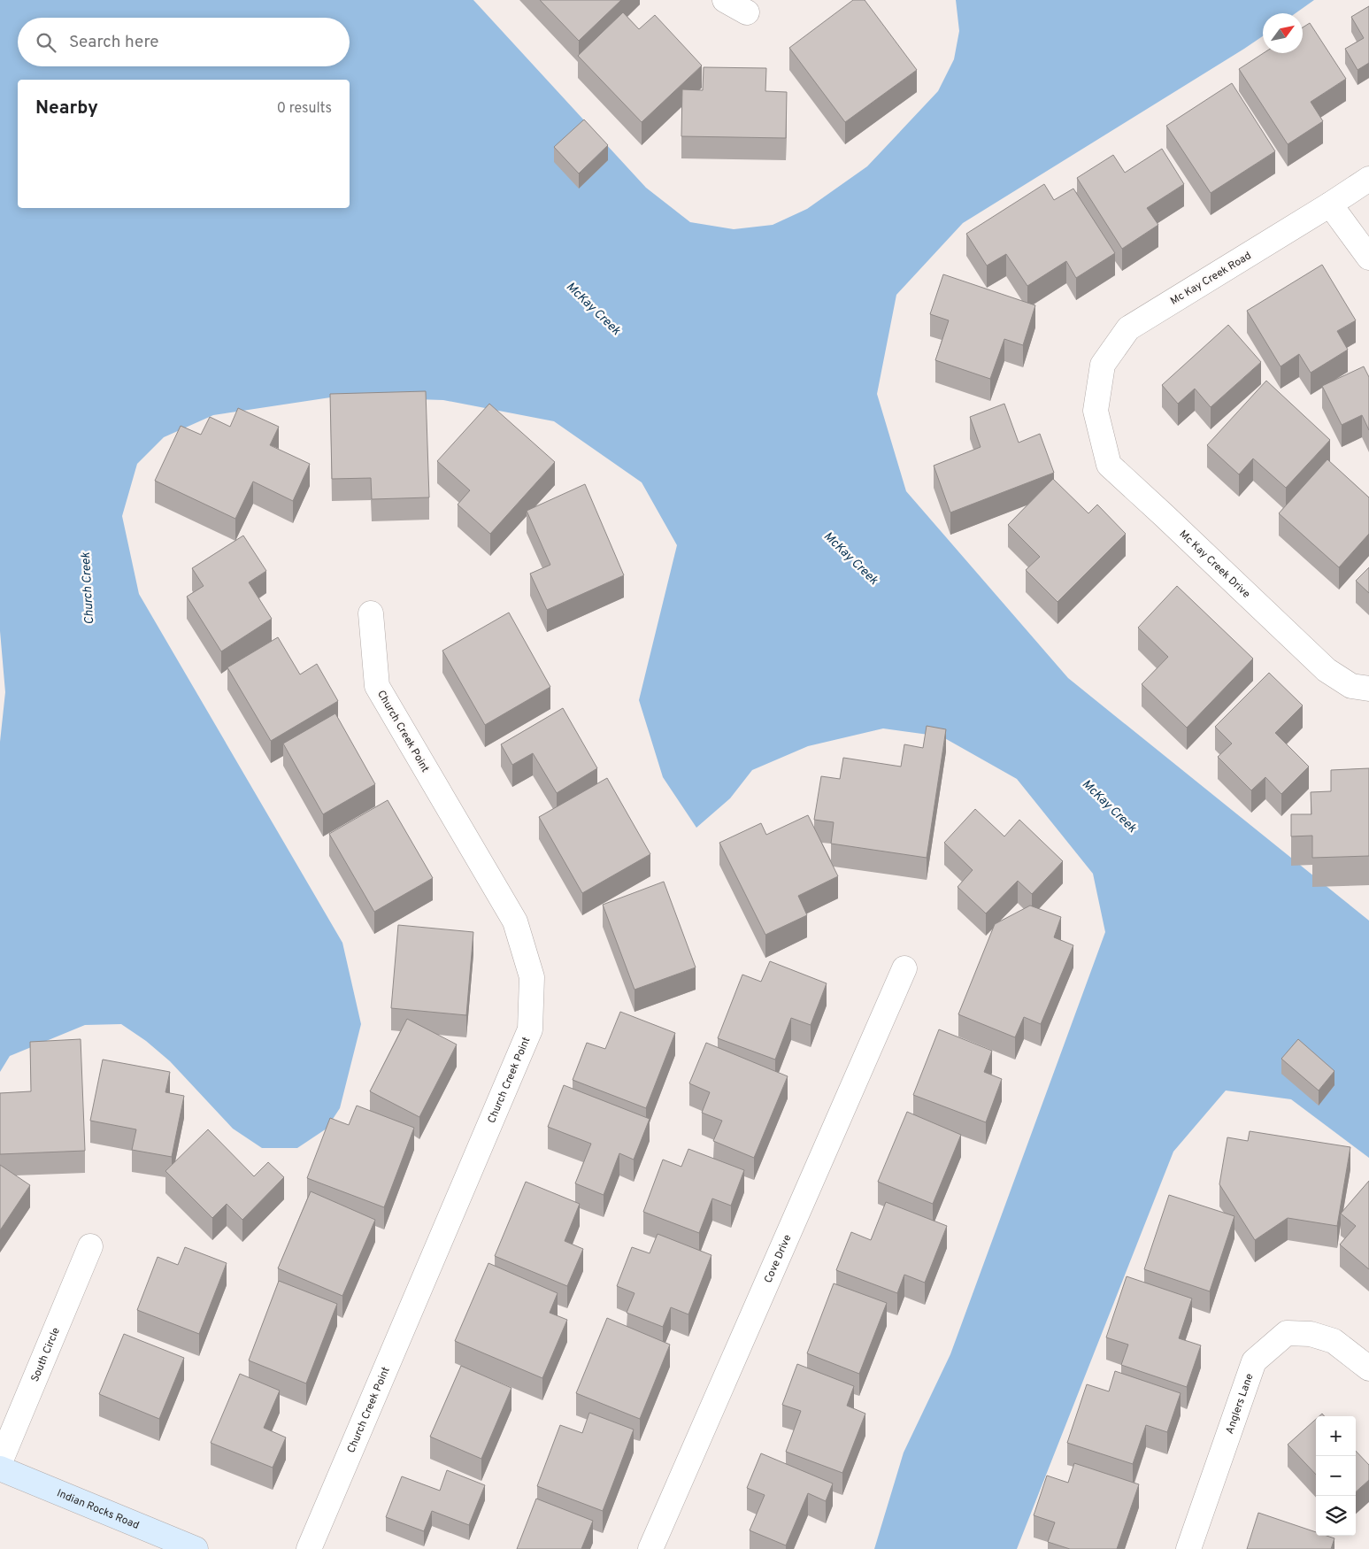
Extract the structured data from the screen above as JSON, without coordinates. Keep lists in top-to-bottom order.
{
  "streets": {
    "street": [
      "Mc Kay Creek Road",
      "Mc Kay Creek Drive",
      "Church Creek Point",
      "Cove Drive",
      "South Circle",
      "Anglers Lane",
      "Indian Rocks Road"
    ]
  },
  "crossings": [
    ["Mc Kay Creek Road", "Mc Kay Creek Drive"]
  ],
  "water": ["McKay Creek", "Church Creek"],
  "north": "top right",
  "page": {
    "search": "Search here",
    "heading": ["Nearby", "0 results"],
    "map_buttons": ["+", "−"]
  }
}
